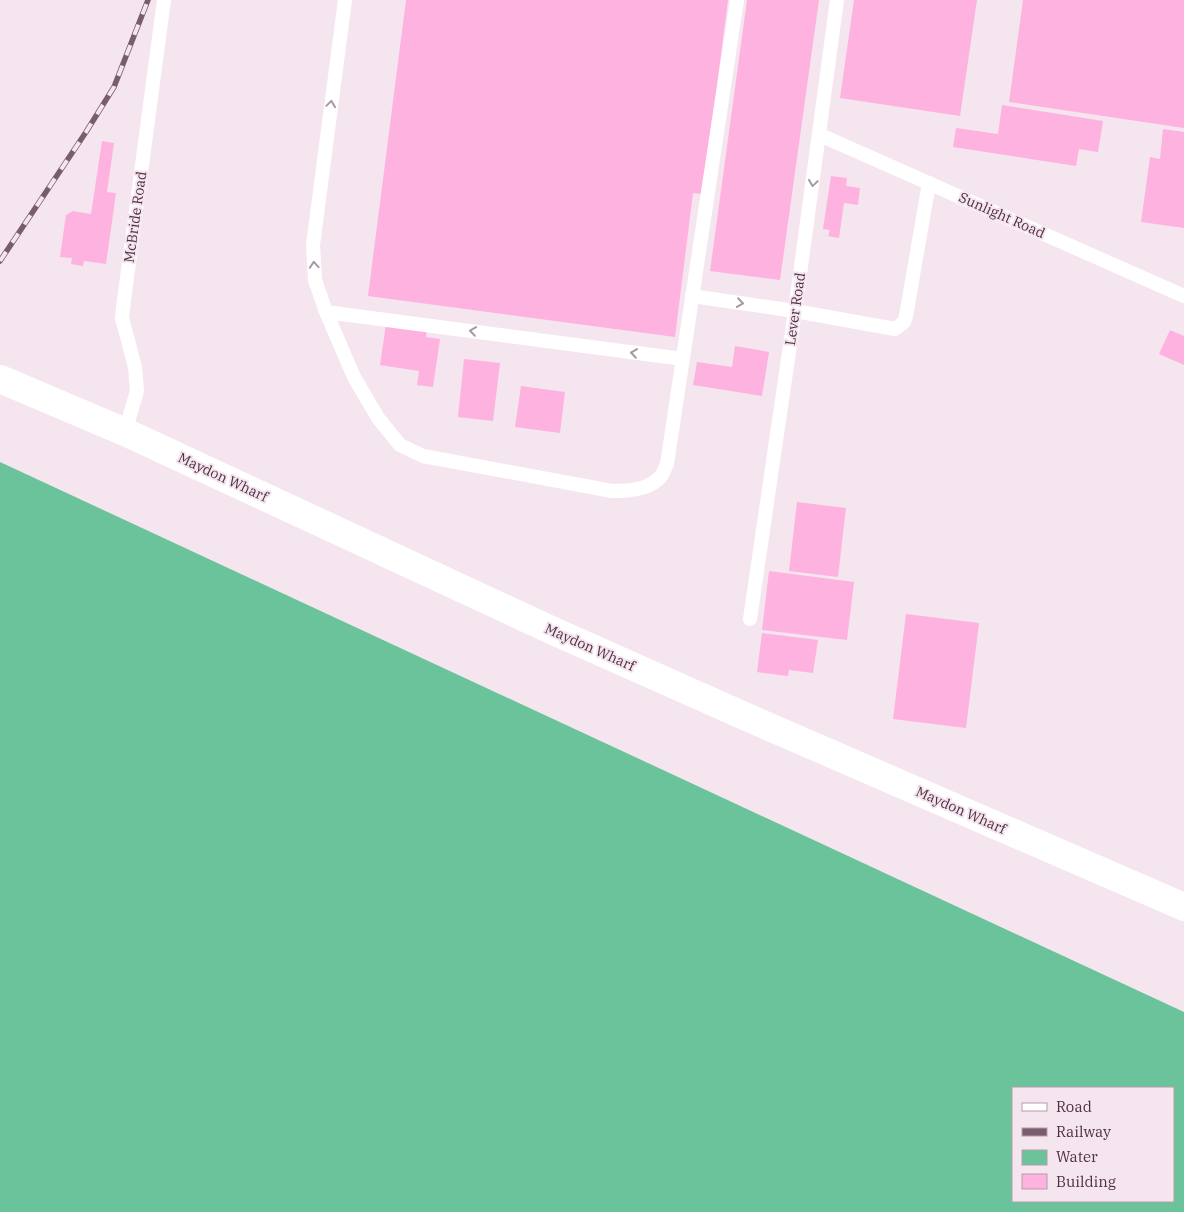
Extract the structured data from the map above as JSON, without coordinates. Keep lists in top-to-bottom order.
{
  "streets": {
    "street": ["Maydon Wharf"],
    "lane": ["Sunlight Road", "McBride Road", "Lever Road"]
  },
  "crossings": [
    ["Sunlight Road", "Lever Road"],
    ["McBride Road", "Maydon Wharf"]
  ],
  "legend": [
    "Road",
    "Railway",
    "Water",
    "Building"
  ]
}
